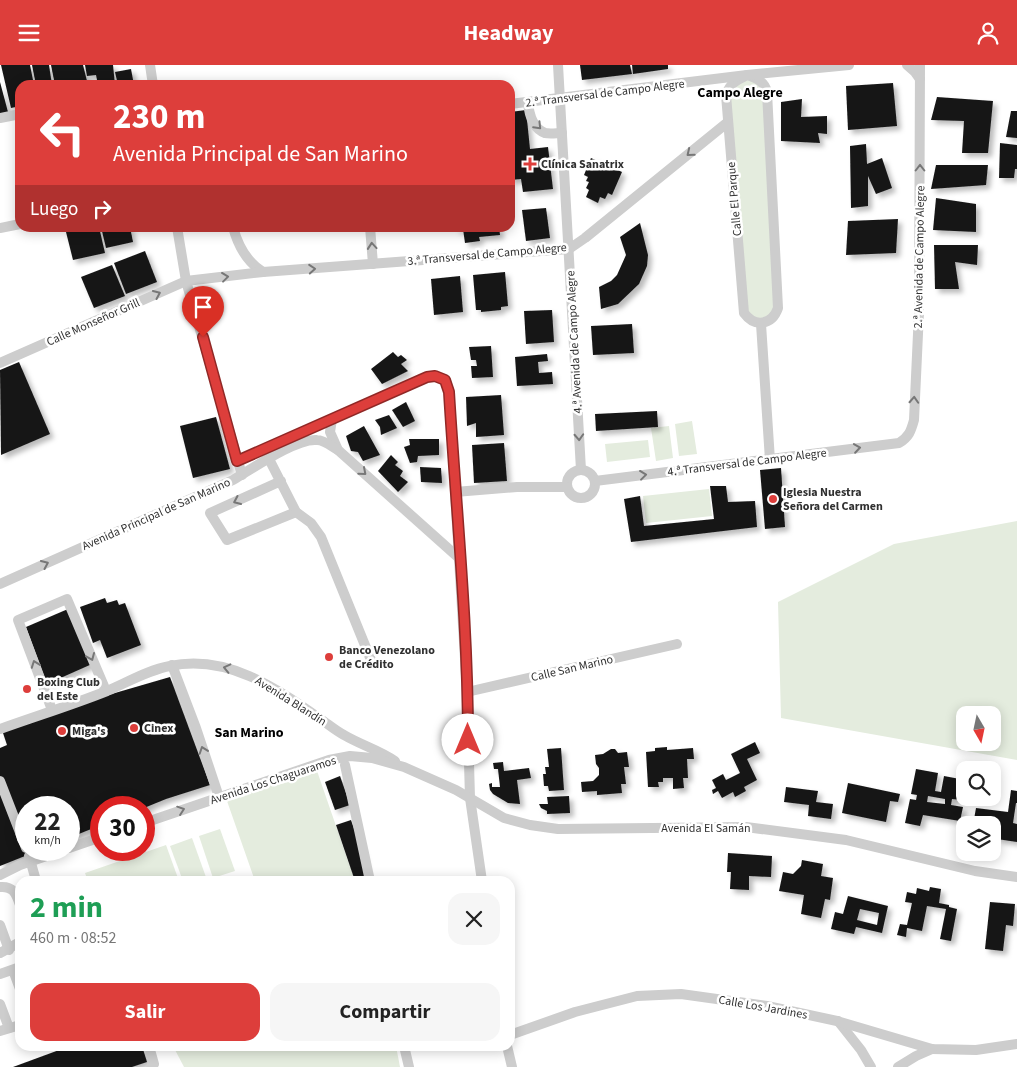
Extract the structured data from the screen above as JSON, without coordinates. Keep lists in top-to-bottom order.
{
  "streets": {
    "street": [
      "2.ª Transversal de Campo Alegre",
      "Calle El Parque",
      "3.ª Transversal de Campo Alegre",
      "2.ª Avenida de Campo Alegre",
      "Calle Monseñor Grill",
      "4.ª Avenida de Campo Alegre",
      "4.ª Transversal de Campo Alegre",
      "Avenida Principal de San Marino",
      "Calle San Marino",
      "Avenida Blandín",
      "Avenida Los Chaguaramos",
      "Avenida El Samán",
      "Calle Los Jardines"
    ]
  },
  "crossings": [
    ["2.ª Transversal de Campo Alegre", "Calle El Parque"],
    ["2.ª Transversal de Campo Alegre", "4.ª Avenida de Campo Alegre"],
    ["Calle El Parque", "3.ª Transversal de Campo Alegre"],
    ["3.ª Transversal de Campo Alegre", "Calle Monseñor Grill"],
    ["3.ª Transversal de Campo Alegre", "4.ª Avenida de Campo Alegre"],
    ["2.ª Avenida de Campo Alegre", "4.ª Transversal de Campo Alegre"],
    ["4.ª Avenida de Campo Alegre", "4.ª Transversal de Campo Alegre"],
    ["Avenida Principal de San Marino", "Calle San Marino"],
    ["Avenida Principal de San Marino", "Avenida El Samán"],
    ["Avenida Blandín", "Avenida Los Chaguaramos"],
    ["Avenida Blandín", "Avenida El Samán"],
    ["Avenida Los Chaguaramos", "Avenida El Samán"]
  ],
  "one_way": [
    "2.ª Avenida de Campo Alegre",
    "Calle Monseñor Grill",
    "4.ª Avenida de Campo Alegre",
    "4.ª Transversal de Campo Alegre",
    "Avenida Blandín"
  ],
  "districts": ["Campo Alegre", "San Marino"],
  "places": {
    "health": ["Clínica Sanatrix"],
    "other": [
      "Iglesia Nuestra Señora del Carmen",
      "Banco Venezolano de Crédito",
      "Boxing Club del Este",
      "Cinex",
      "Miga's"
    ]
  },
  "north": "bottom",
  "page": {
    "header": "Headway",
    "turn": ["230 m", "Avenida Principal de San Marino"],
    "then": "Luego",
    "speed": "22 km/h",
    "limit": "30",
    "heading": ["2 min", "460 m · 08:52"],
    "buttons": ["Salir", "Compartir"]
  }
}
